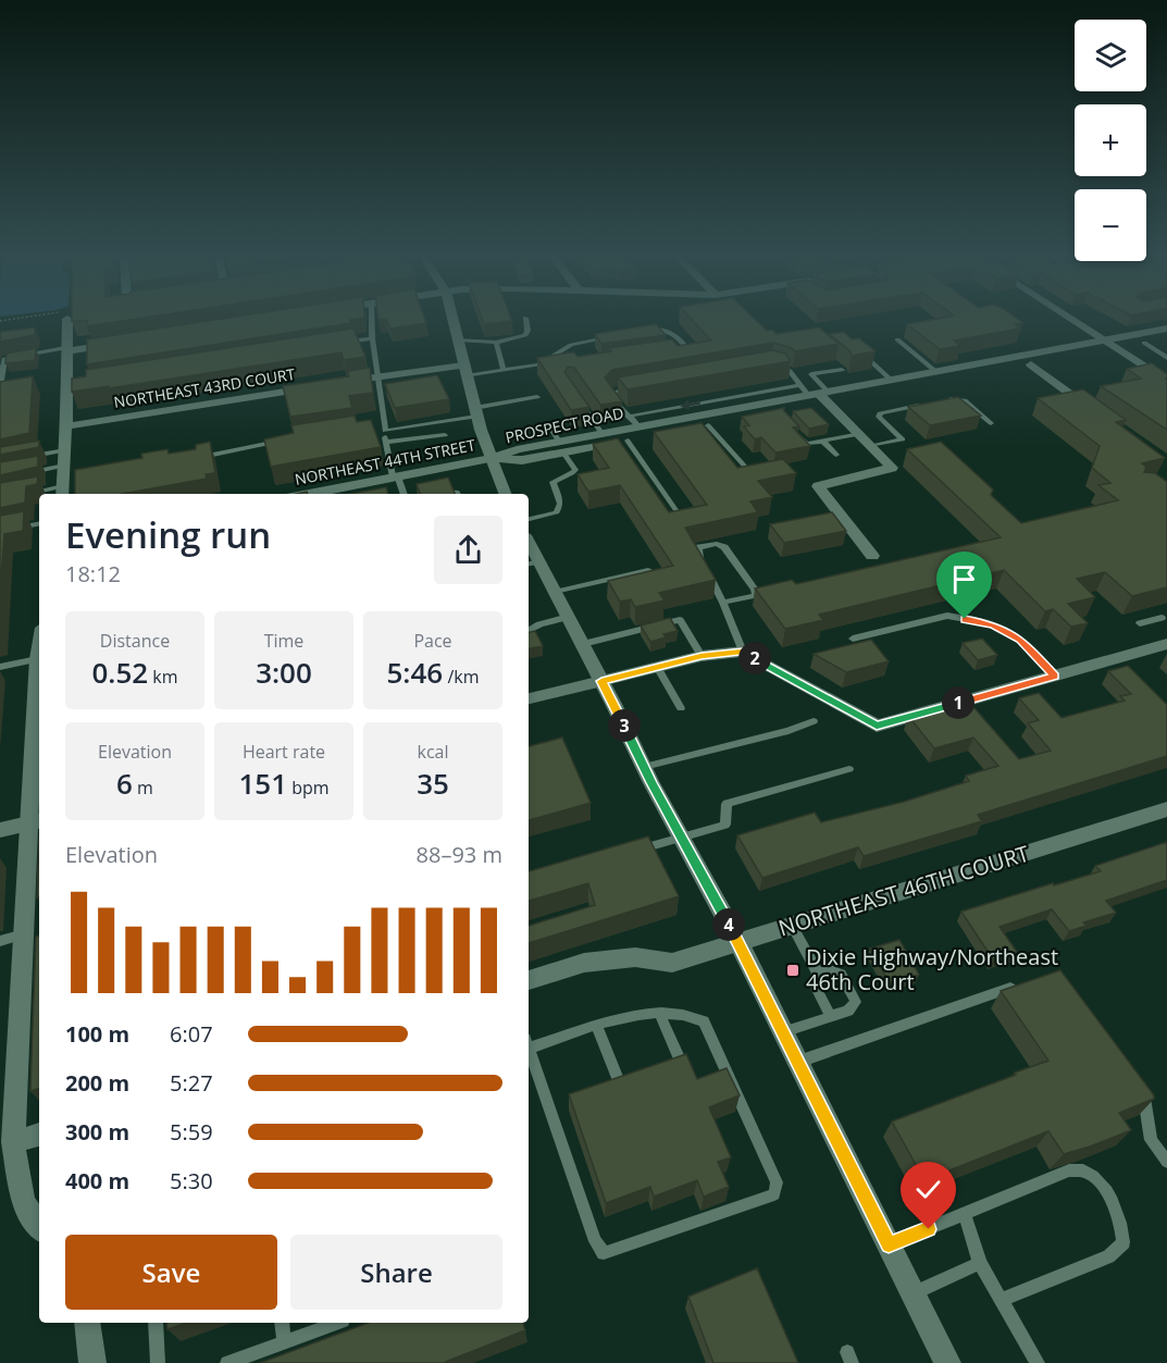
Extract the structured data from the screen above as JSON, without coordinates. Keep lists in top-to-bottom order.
{
  "streets": {
    "street": [
      "NORTHEAST 43RD COURT",
      "PROSPECT ROAD",
      "NORTHEAST 44TH STREET",
      "NORTHEAST 46TH COURT"
    ]
  },
  "crossings": [
    ["PROSPECT ROAD", "NORTHEAST 44TH STREET"]
  ],
  "places": {
    "transit": ["Dixie Highway/Northeast 46th Court"]
  },
  "page": {
    "map_buttons": ["+", "−"],
    "heading": ["Evening run", "18:12"],
    "stats": [
      ["Distance", "0.52 km"],
      ["Time", "3:00"],
      ["Pace", "5:46 /km"],
      ["Elevation", "6 m"],
      ["Heart rate", "151 bpm"],
      ["kcal", "35"]
    ],
    "pins": [
      "2",
      "1",
      "3",
      "4"
    ],
    "chart": ["Elevation", "88–93 m"],
    "list": [
      {
        "name": "100 m",
        "note": "6:07"
      },
      {
        "name": "200 m",
        "note": "5:27"
      },
      {
        "name": "300 m",
        "note": "5:59"
      },
      {
        "name": "400 m",
        "note": "5:30"
      }
    ],
    "buttons": ["Save", "Share"]
  }
}
